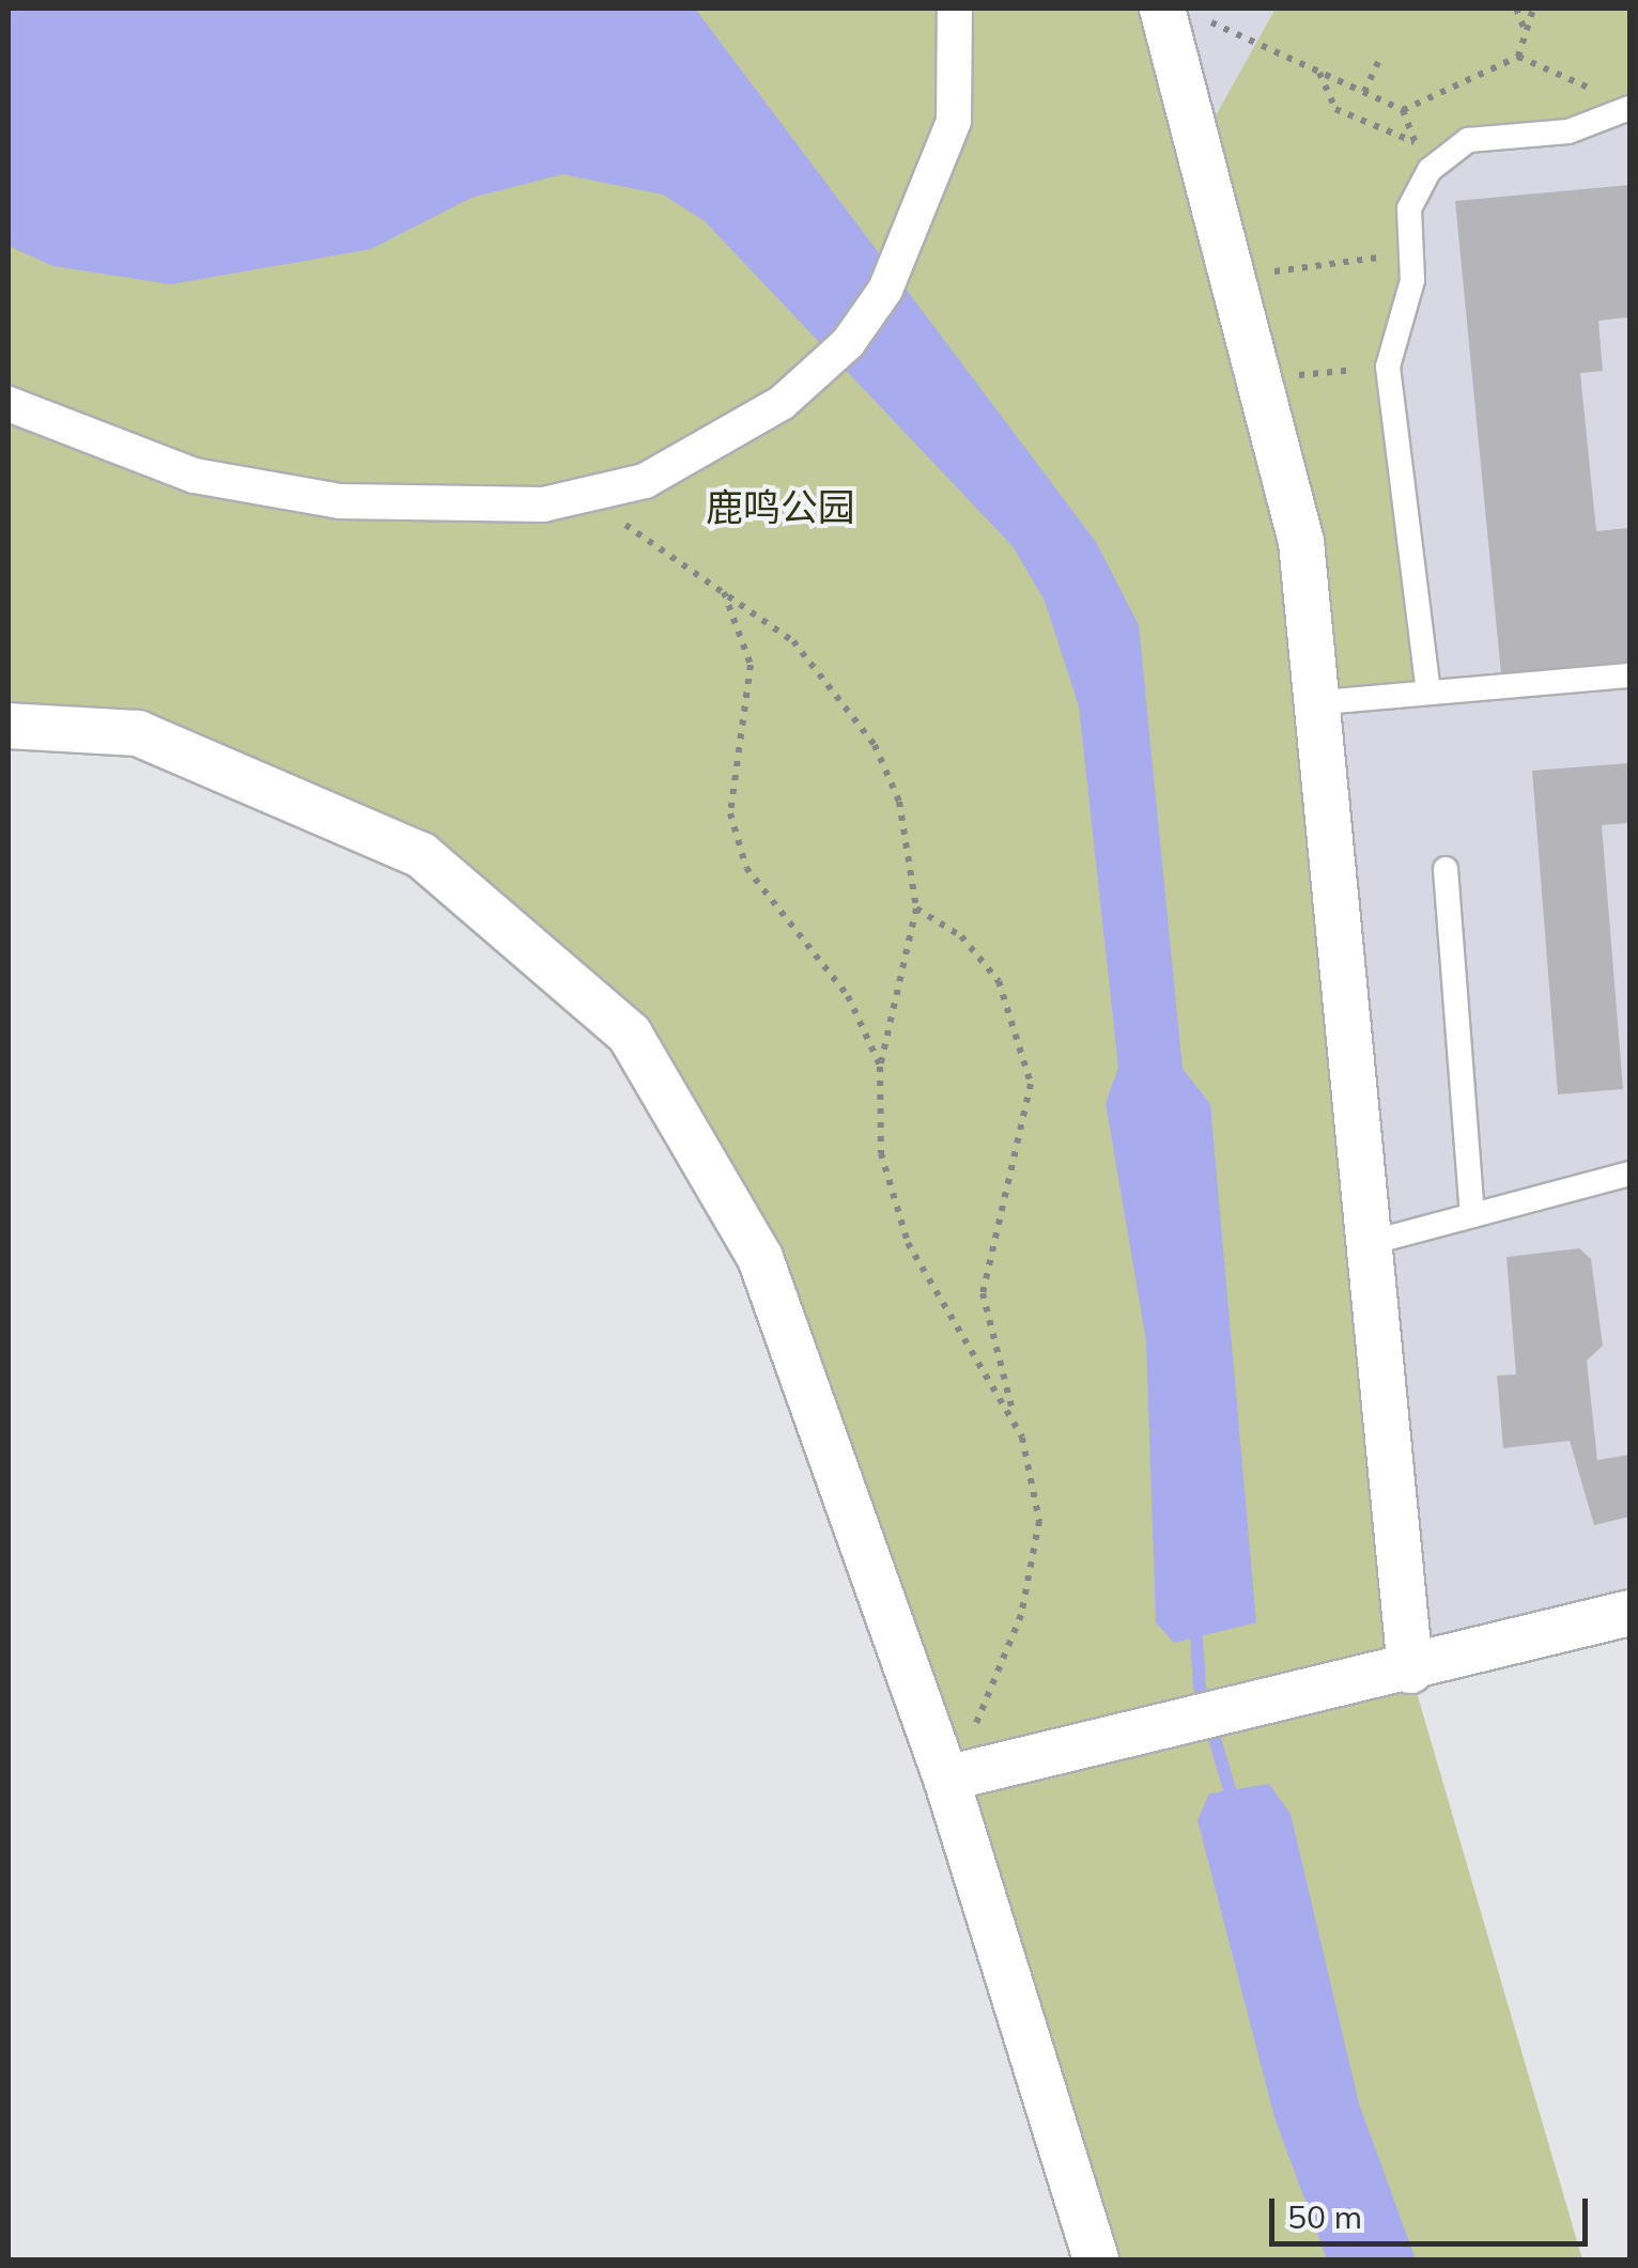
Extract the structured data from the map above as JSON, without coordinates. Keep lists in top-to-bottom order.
{
  "parks": ["鹿鸣公园"],
  "scale_bar": "50 m"
}
